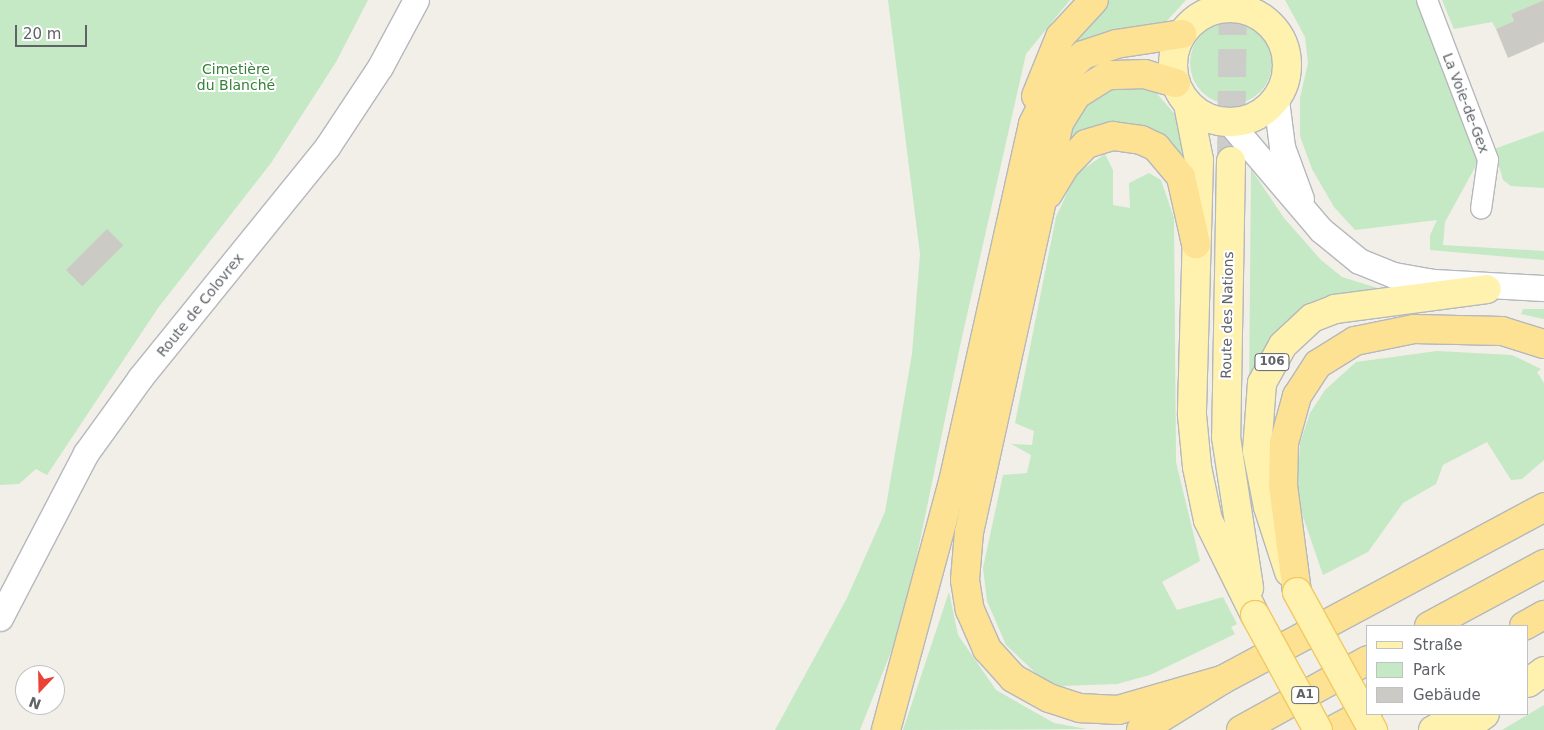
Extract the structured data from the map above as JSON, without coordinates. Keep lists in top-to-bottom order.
{
  "streets": {
    "highway": ["A1"],
    "main road": ["Route des Nations", "106"],
    "street": ["La Voie-de-Gex", "Route de Colovrex"]
  },
  "crossings": [
    ["Route des Nations", "106"]
  ],
  "parks": ["Cimetière du Blanché"],
  "legend": ["Straße", "Park", "Gebäude"],
  "scale_bar": "20 m",
  "north": "bottom"
}
